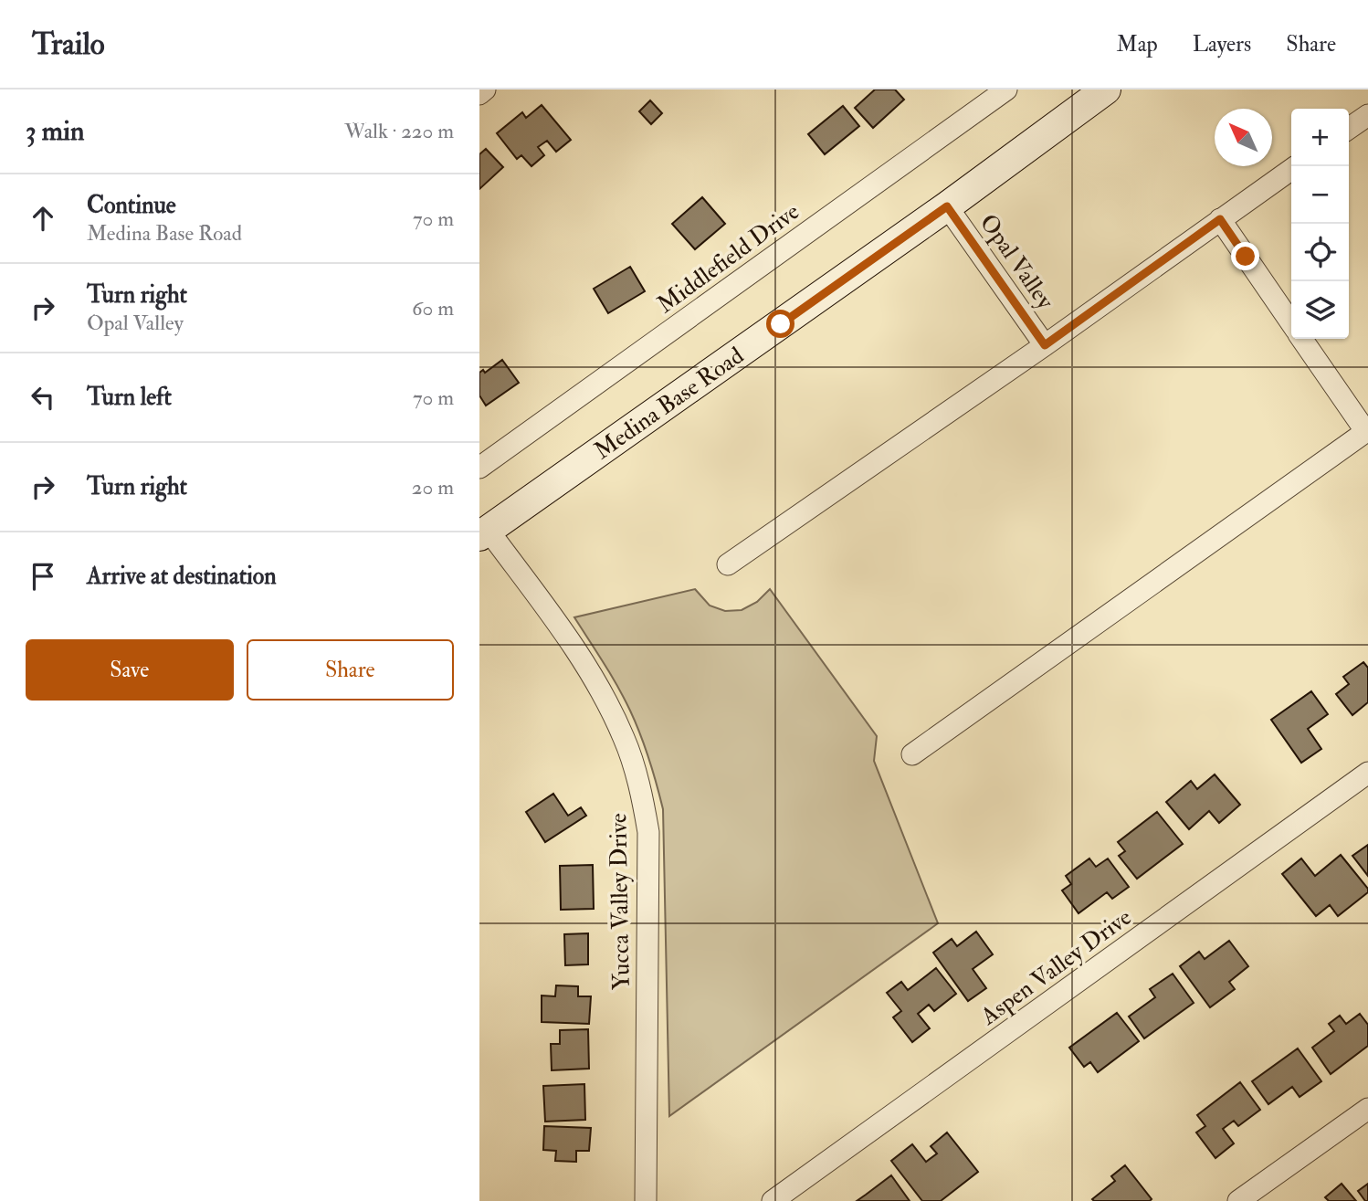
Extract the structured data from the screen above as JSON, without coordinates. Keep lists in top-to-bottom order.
{
  "streets": {
    "street": [
      "Middlefield Drive",
      "Opal Valley",
      "Medina Base Road",
      "Yucca Valley Drive",
      "Aspen Valley Drive"
    ]
  },
  "crossings": [
    ["Opal Valley", "Medina Base Road"],
    ["Medina Base Road", "Yucca Valley Drive"]
  ],
  "north": "top left",
  "page": {
    "header": "Trailo",
    "nav": ["Map", "Layers", "Share"],
    "heading": ["3 min", "Walk · 220 m"],
    "map_buttons": ["+", "−"],
    "list": [
      ["Continue", "Medina Base Road", "70 m"],
      ["Turn right", "Opal Valley", "60 m"],
      ["Turn left", "70 m"],
      ["Turn right", "20 m"],
      "Arrive at destination"
    ],
    "buttons": ["Save", "Share"]
  }
}
